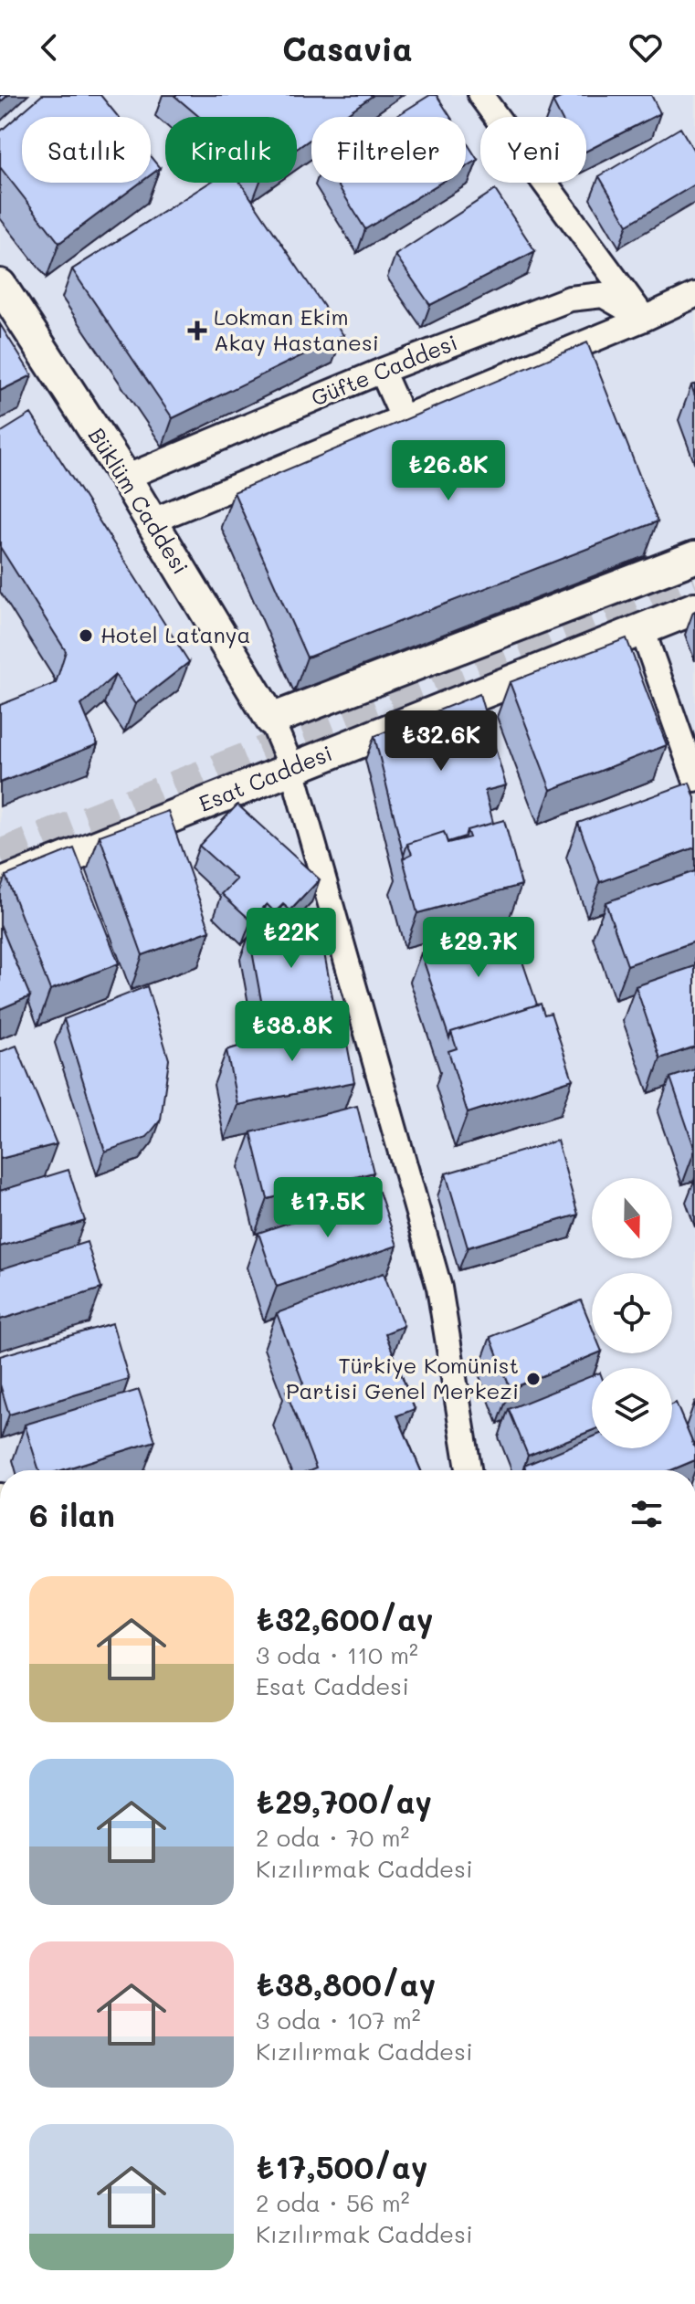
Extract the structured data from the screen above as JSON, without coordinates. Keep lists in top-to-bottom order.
{
  "streets": {
    "street": ["Güfte Caddesi", "Büklüm Caddesi", "Esat Caddesi"]
  },
  "crossings": [
    ["Güfte Caddesi", "Büklüm Caddesi"]
  ],
  "places": {
    "health": ["Lokman Ekim Akay Hastanesi"],
    "other": ["Hotel Latanya", "Türkiye Komünist Partisi Genel Merkezi"]
  },
  "north": "bottom",
  "page": {
    "header": "Casavia",
    "chip": [
      "Satılık",
      "Kiralık",
      "Filtreler",
      "Yeni"
    ],
    "price": [
      "₺26.8K",
      "₺32.6K",
      "₺22K",
      "₺29.7K",
      "₺38.8K",
      "₺17.5K"
    ],
    "heading": "6 ilan",
    "list": [
      {
        "name": "₺32,600/ay",
        "note": "3 oda · 110 m² · Esat Caddesi"
      },
      {
        "name": "₺29,700/ay",
        "note": "2 oda · 70 m² · Kızılırmak Caddesi"
      },
      {
        "name": "₺38,800/ay",
        "note": "3 oda · 107 m² · Kızılırmak Caddesi"
      },
      {
        "name": "₺17,500/ay",
        "note": "2 oda · 56 m² · Kızılırmak Caddesi"
      }
    ]
  }
}
